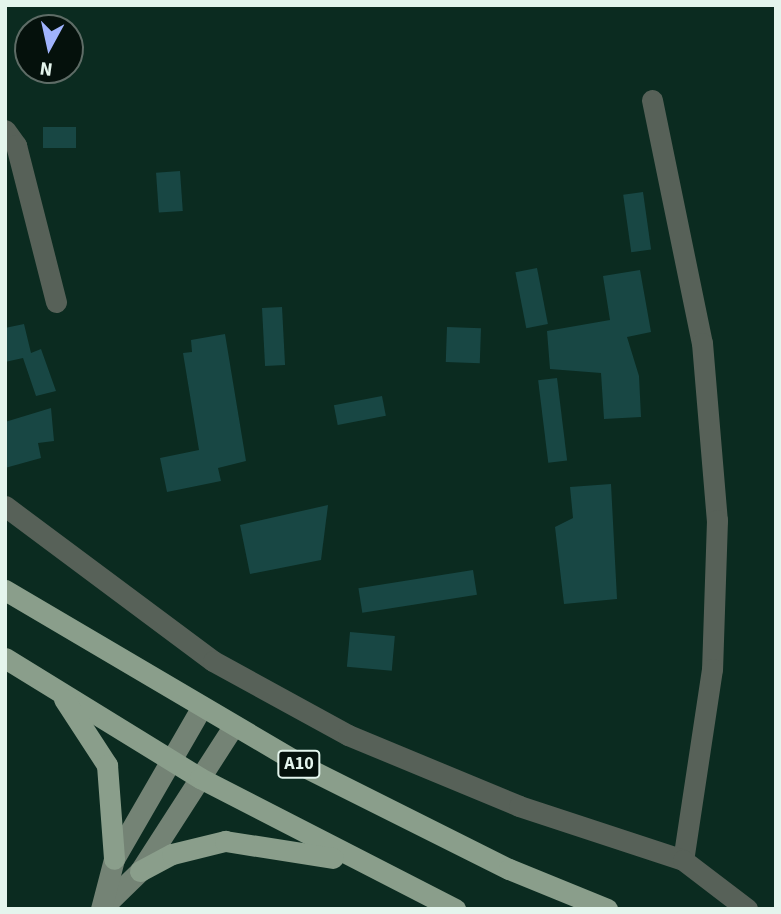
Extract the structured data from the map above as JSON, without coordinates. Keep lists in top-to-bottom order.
{
  "streets": {
    "main road": ["A10"]
  },
  "north": "bottom"
}
